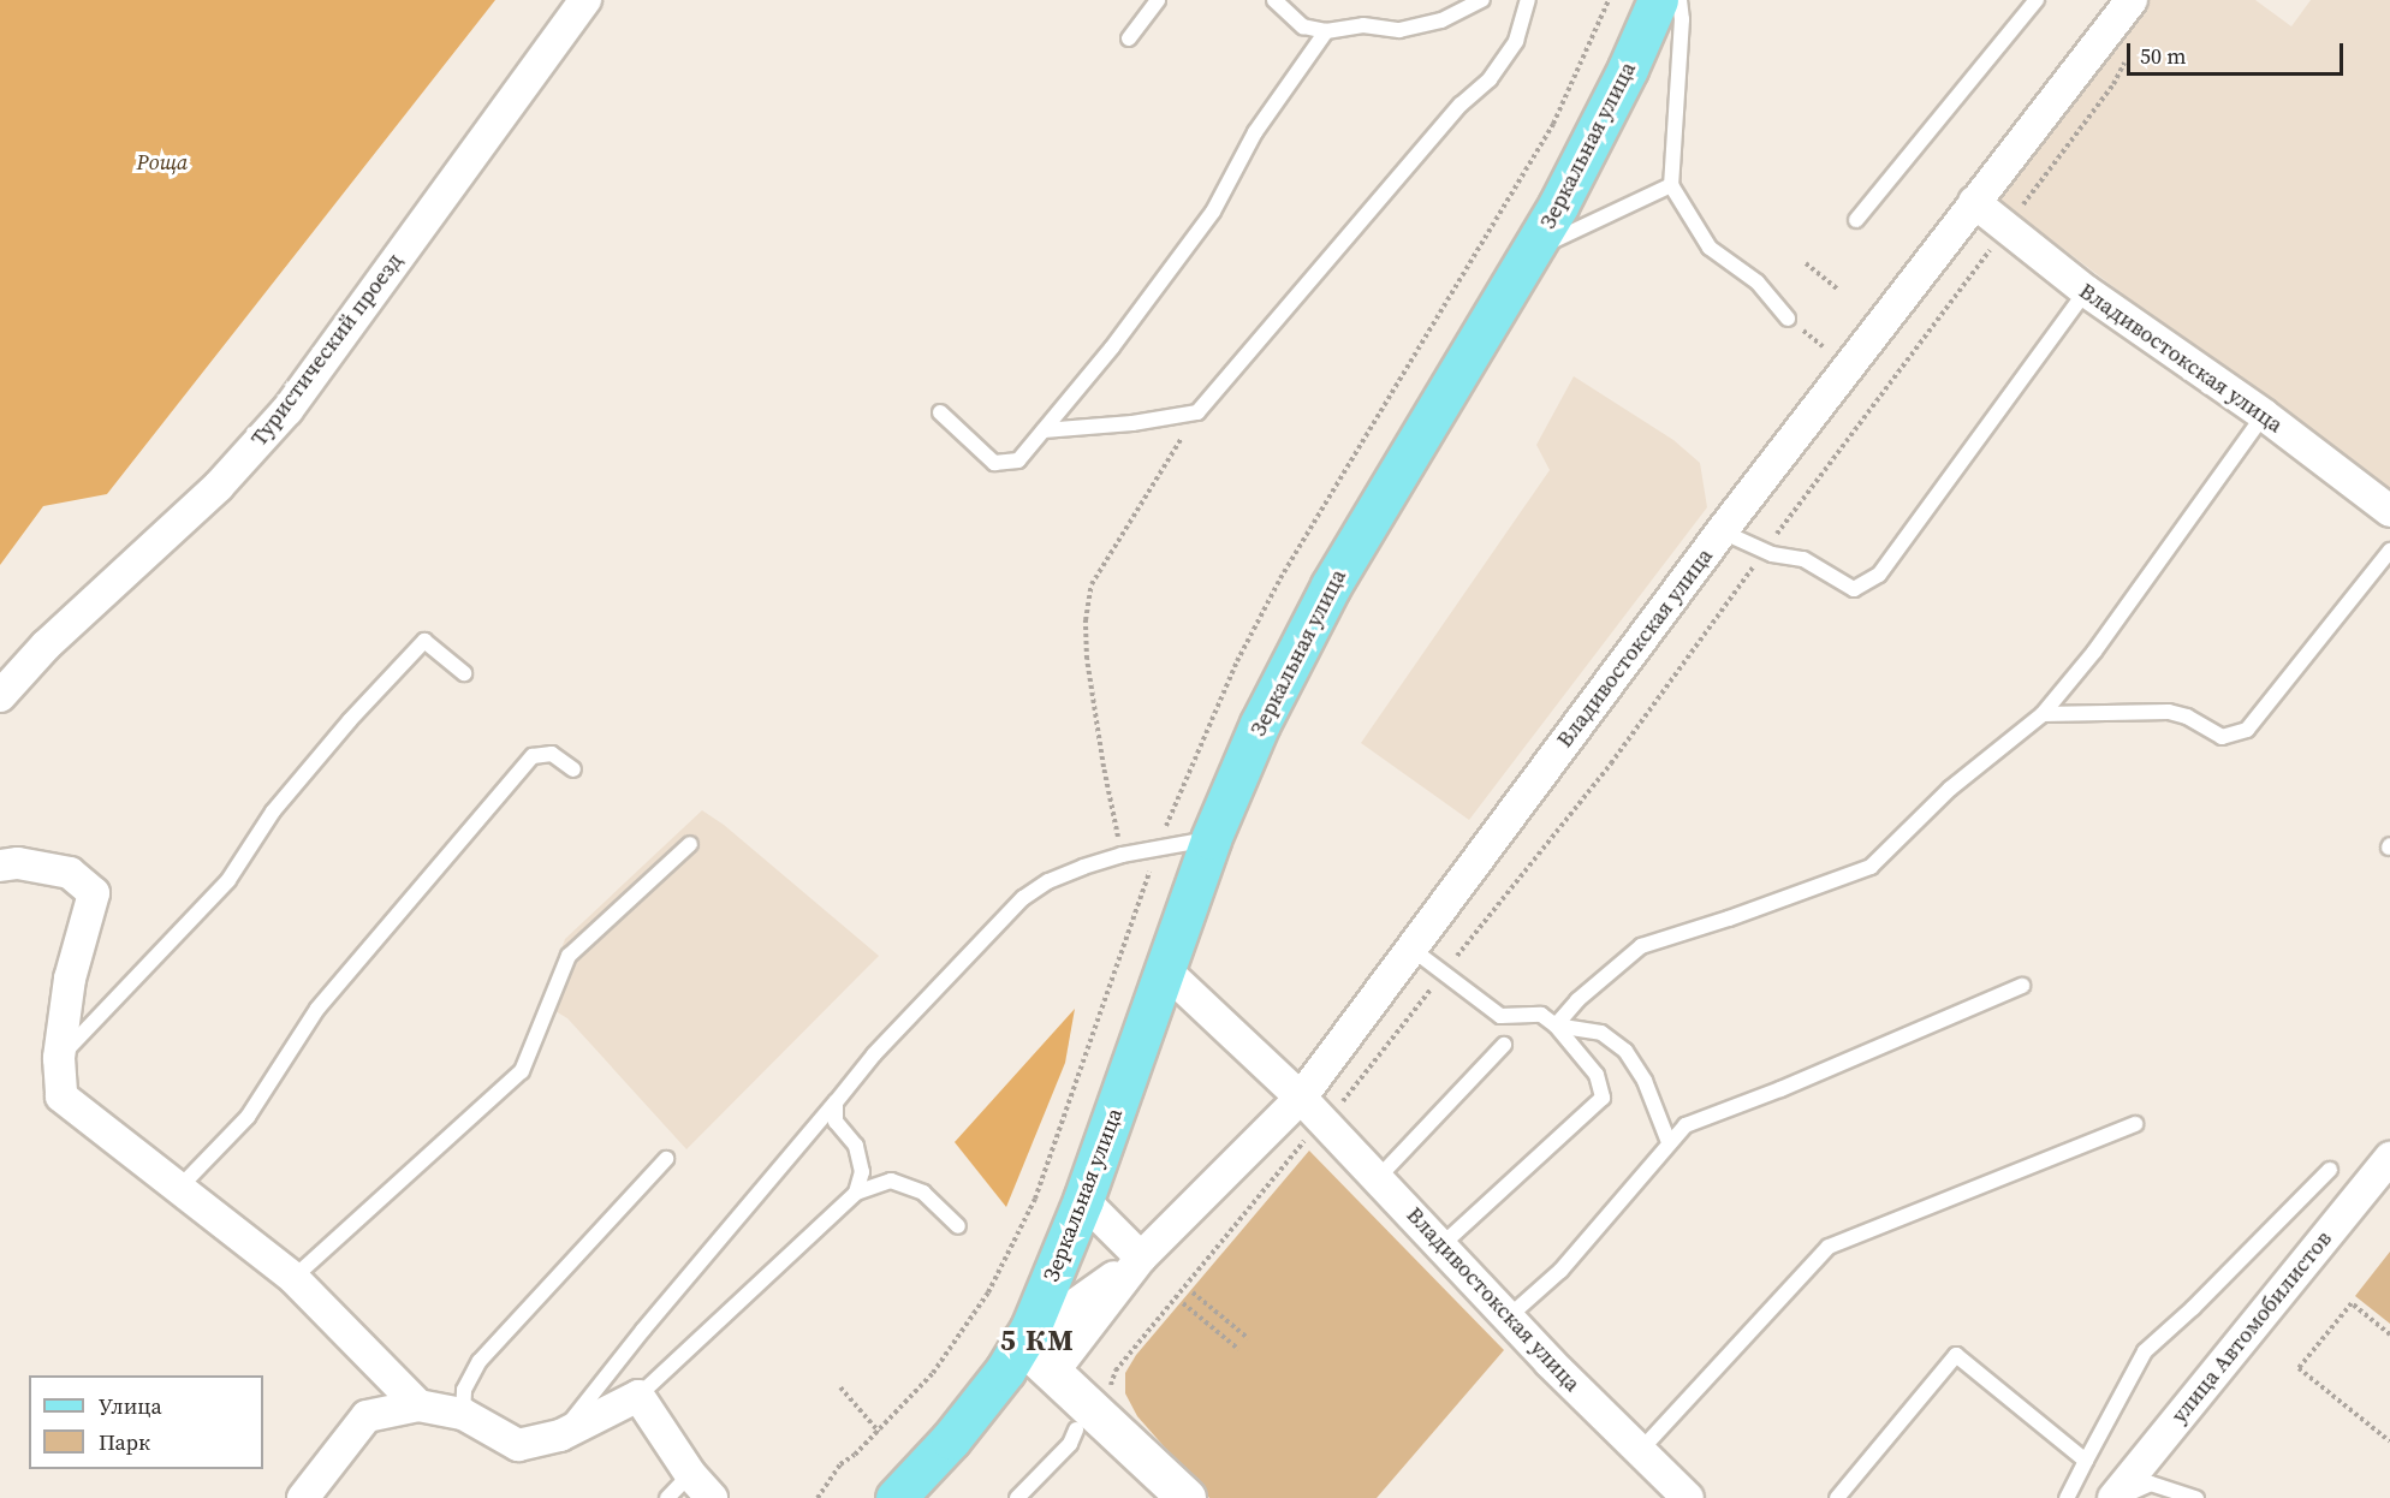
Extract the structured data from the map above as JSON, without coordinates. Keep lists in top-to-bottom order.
{
  "streets": {
    "main road": ["Зеркальная улица"],
    "street": ["Туристический проезд", "Владивостокская улица", "улица Автомобилистов"]
  },
  "crossings": [
    ["Зеркальная улица", "Владивостокская улица"]
  ],
  "districts": ["5 КМ"],
  "parks": ["Роща"],
  "legend": ["Улица", "Парк"],
  "scale_bar": "50 m"
}
